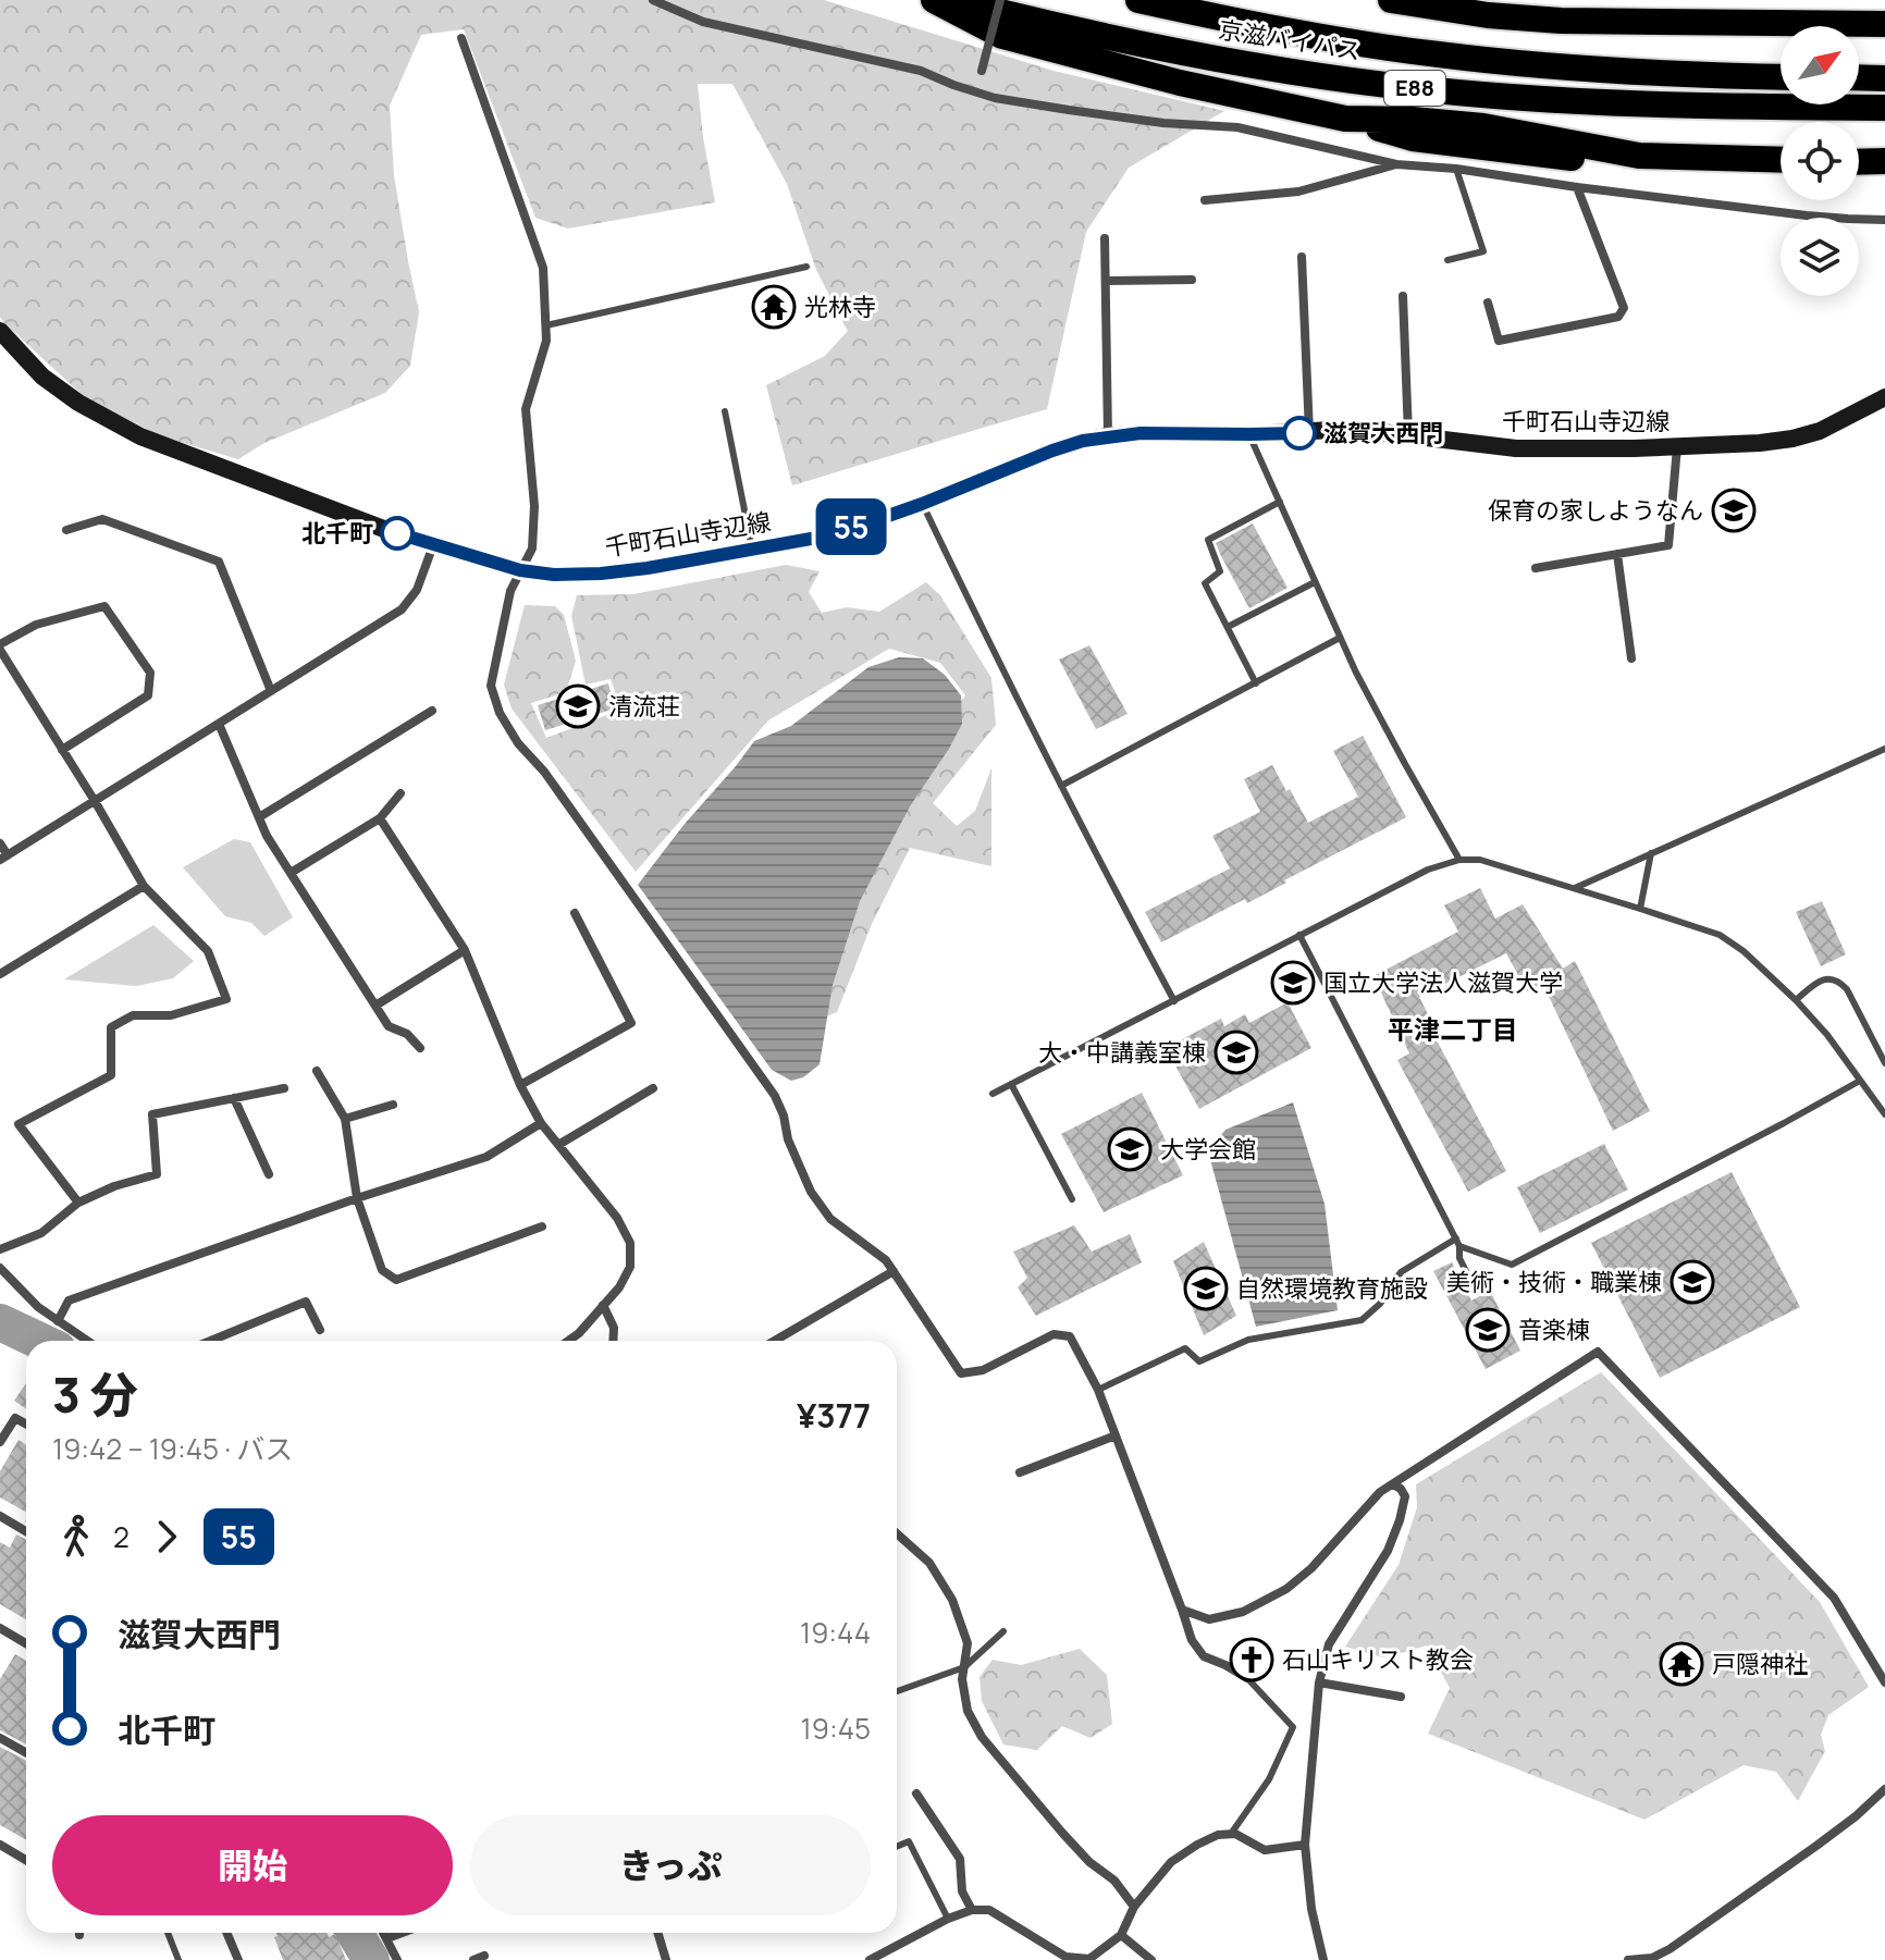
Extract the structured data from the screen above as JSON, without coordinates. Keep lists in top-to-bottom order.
{
  "streets": {
    "highway": ["京滋バイパス", "E88"],
    "main road": ["千町石山寺辺線"]
  },
  "districts": ["平津二丁目"],
  "places": {
    "temple": ["光林寺", "戸隠神社"],
    "other": ["滋賀大西門", "北千町"],
    "school or university": [
      "保育の家しようなん",
      "清流荘",
      "国立大学法人滋賀大学",
      "大・中講義室棟",
      "大学会館",
      "美術・技術・職業棟",
      "自然環境教育施設",
      "音楽棟"
    ],
    "church": ["石山キリスト教会"]
  },
  "lines": ["bus line 55"],
  "north": "top right",
  "page": {
    "on_map": "55",
    "heading": ["3 分", "19:42 – 19:45 · バス", "¥377"],
    "legs": ["2", "55"],
    "list": [
      {
        "name": "滋賀大西門",
        "value": "19:44"
      },
      {
        "name": "北千町",
        "value": "19:45"
      }
    ],
    "buttons": ["開始", "きっぷ"]
  }
}
